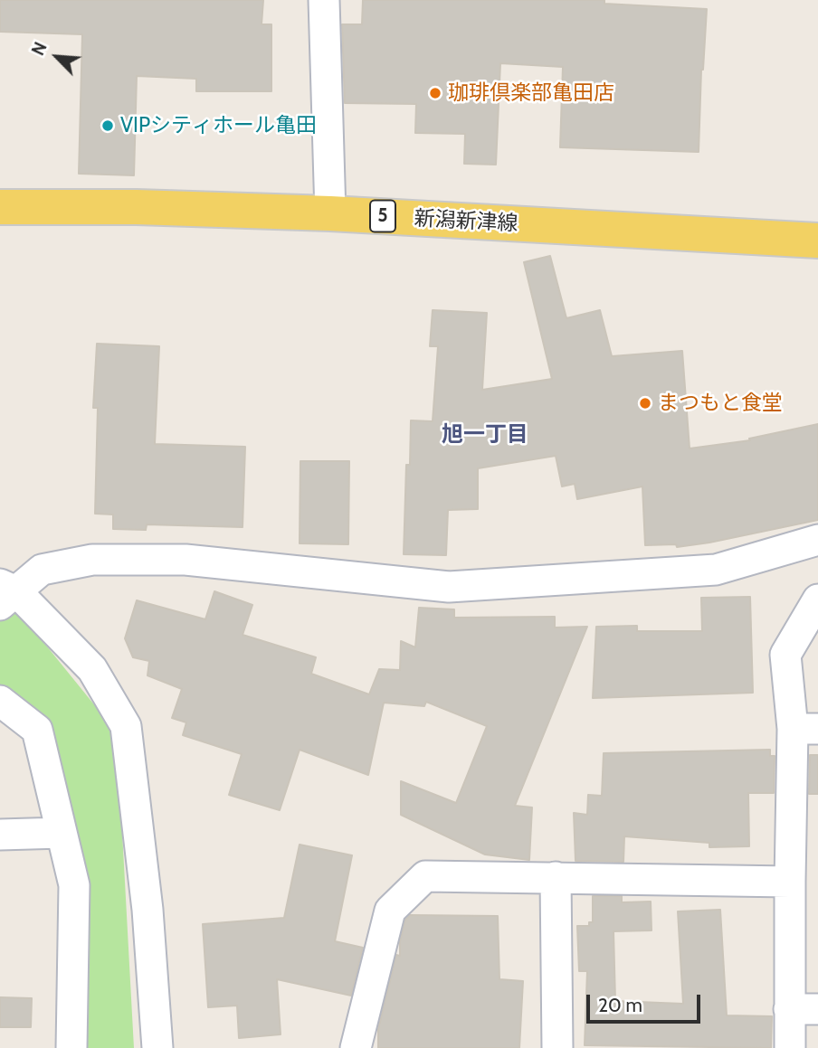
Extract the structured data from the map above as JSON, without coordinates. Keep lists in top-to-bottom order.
{
  "streets": {
    "main road": ["5", "新潟新津線"]
  },
  "districts": ["旭一丁目"],
  "places": ["珈琲倶楽部亀田店", "VIPシティホール亀田", "まつもと食堂"],
  "scale_bar": "20 m",
  "north": "top left"
}
